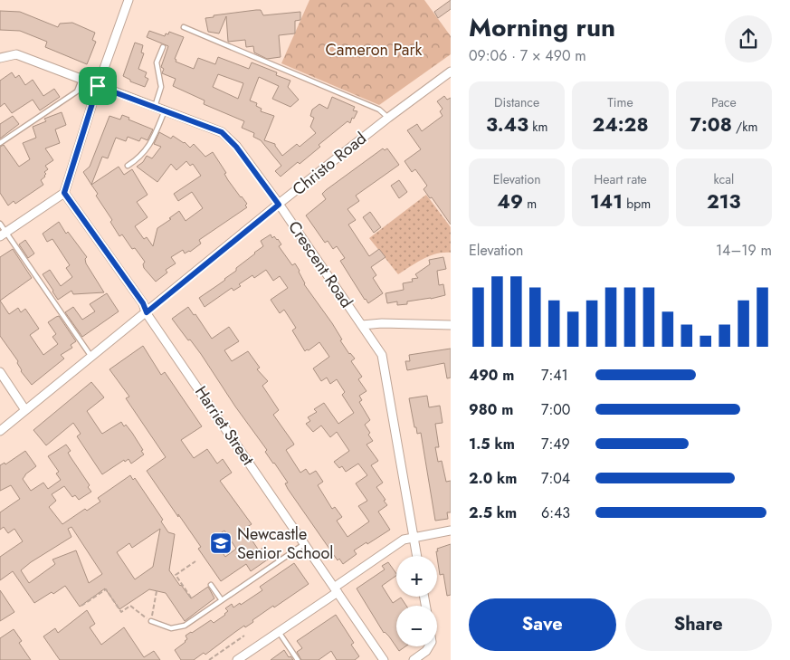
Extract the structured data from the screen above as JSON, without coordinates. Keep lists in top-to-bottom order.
{
  "streets": {
    "street": ["Christo Road", "Crescent Road", "Harriet Street"]
  },
  "crossings": [
    ["Christo Road", "Crescent Road"],
    ["Christo Road", "Harriet Street"]
  ],
  "parks": ["Cameron Park"],
  "places": {
    "school or university": ["Newcastle Senior School"]
  },
  "page": {
    "heading": ["Morning run", "09:06 · 7 × 490 m"],
    "stats": [
      ["Distance", "3.43 km"],
      ["Time", "24:28"],
      ["Pace", "7:08 /km"],
      ["Elevation", "49 m"],
      ["Heart rate", "141 bpm"],
      ["kcal", "213"]
    ],
    "chart": ["Elevation", "14–19 m"],
    "list": [
      {
        "name": "490 m",
        "note": "7:41"
      },
      {
        "name": "980 m",
        "note": "7:00"
      },
      {
        "name": "1.5 km",
        "note": "7:49"
      },
      {
        "name": "2.0 km",
        "note": "7:04"
      },
      {
        "name": "2.5 km",
        "note": "6:43"
      }
    ],
    "map_buttons": ["+", "−"],
    "buttons": ["Save", "Share"]
  }
}
